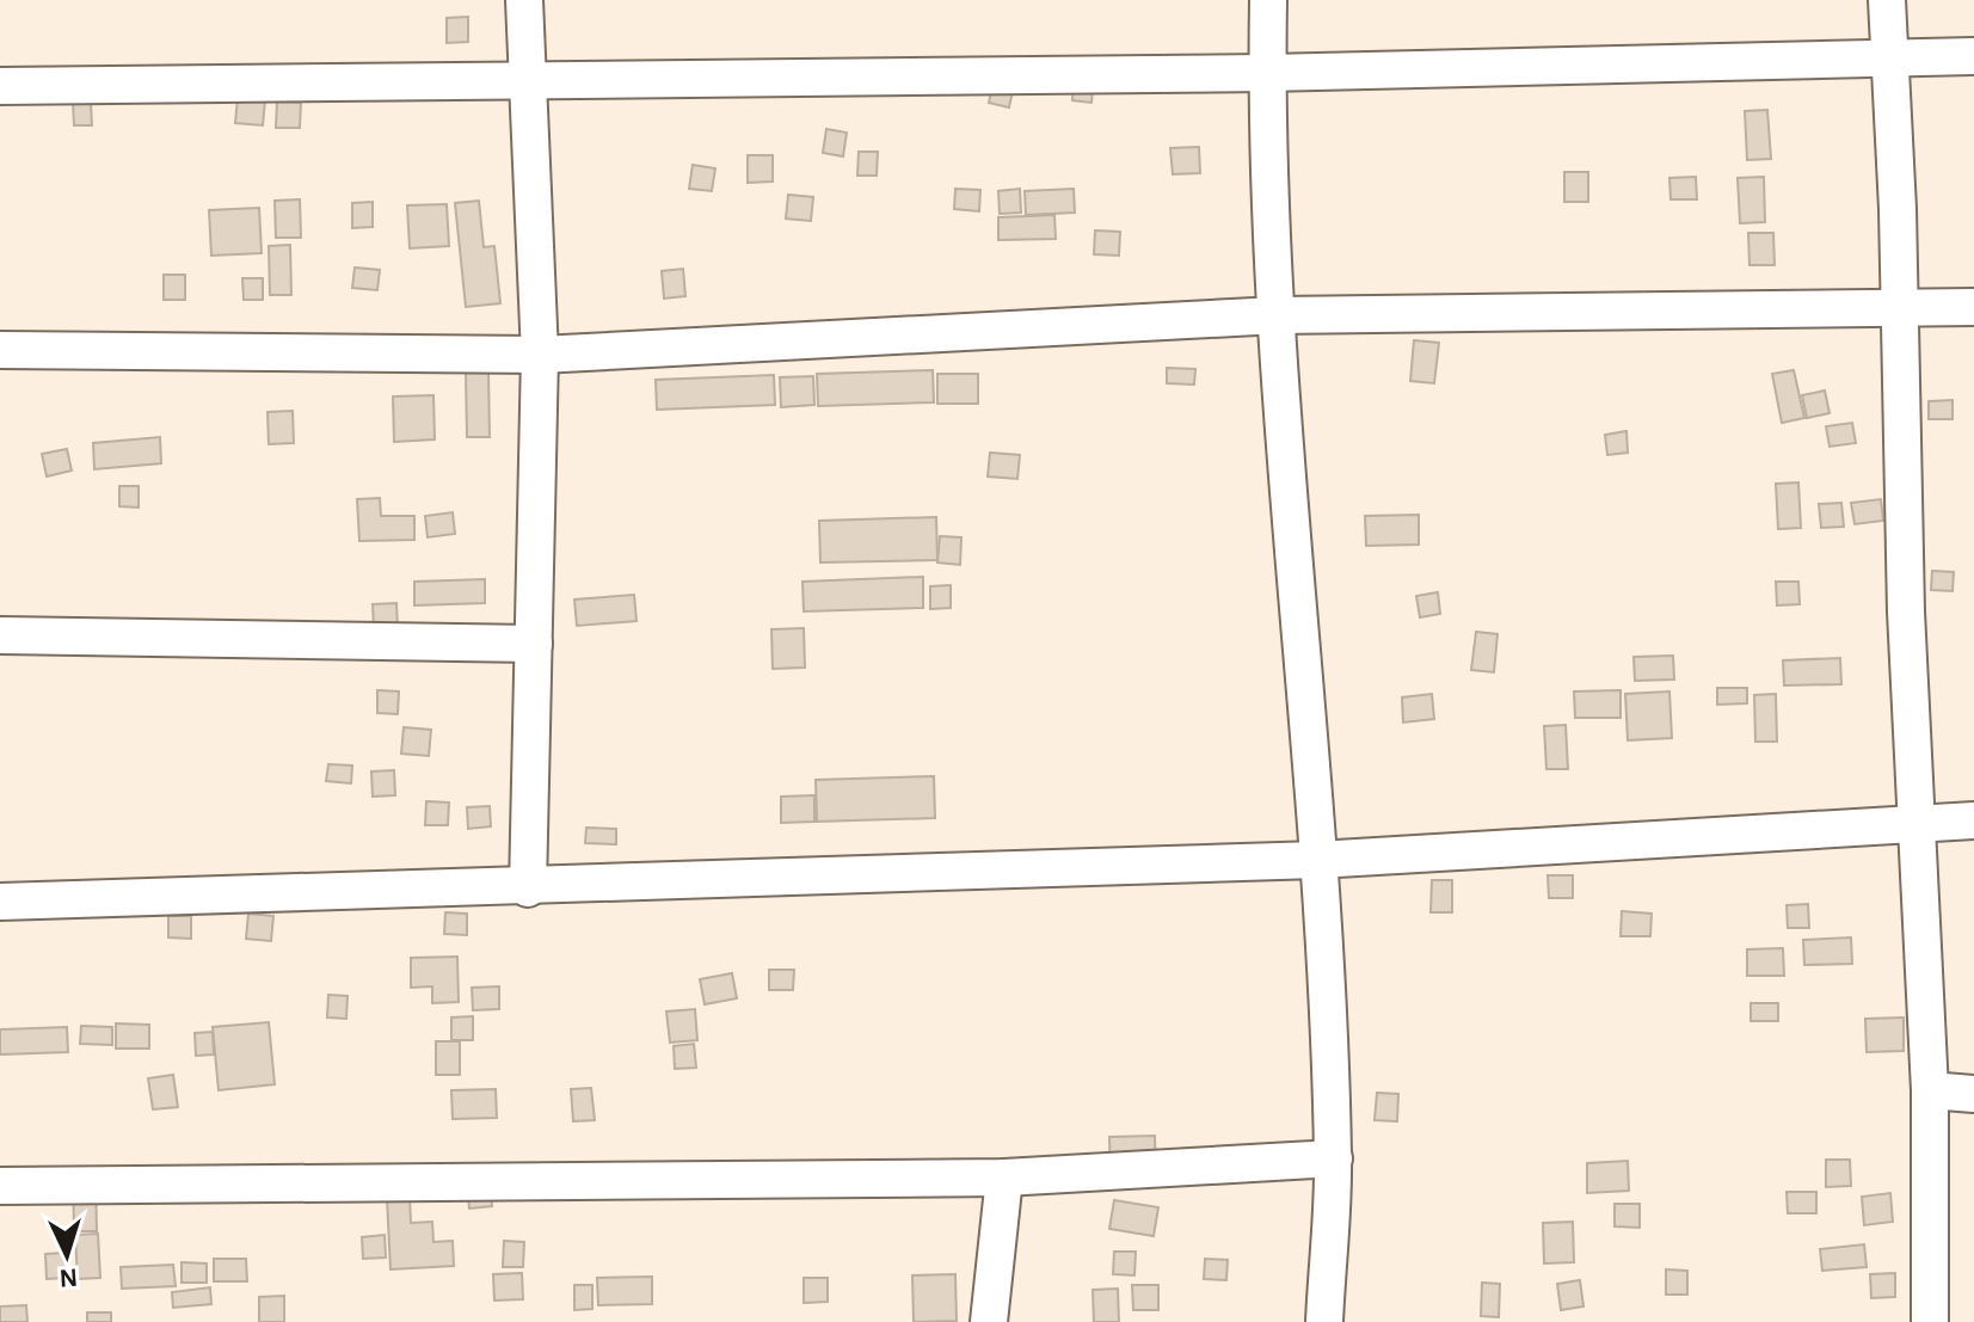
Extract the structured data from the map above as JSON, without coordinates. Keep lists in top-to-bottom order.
{
  "north": "bottom"
}
